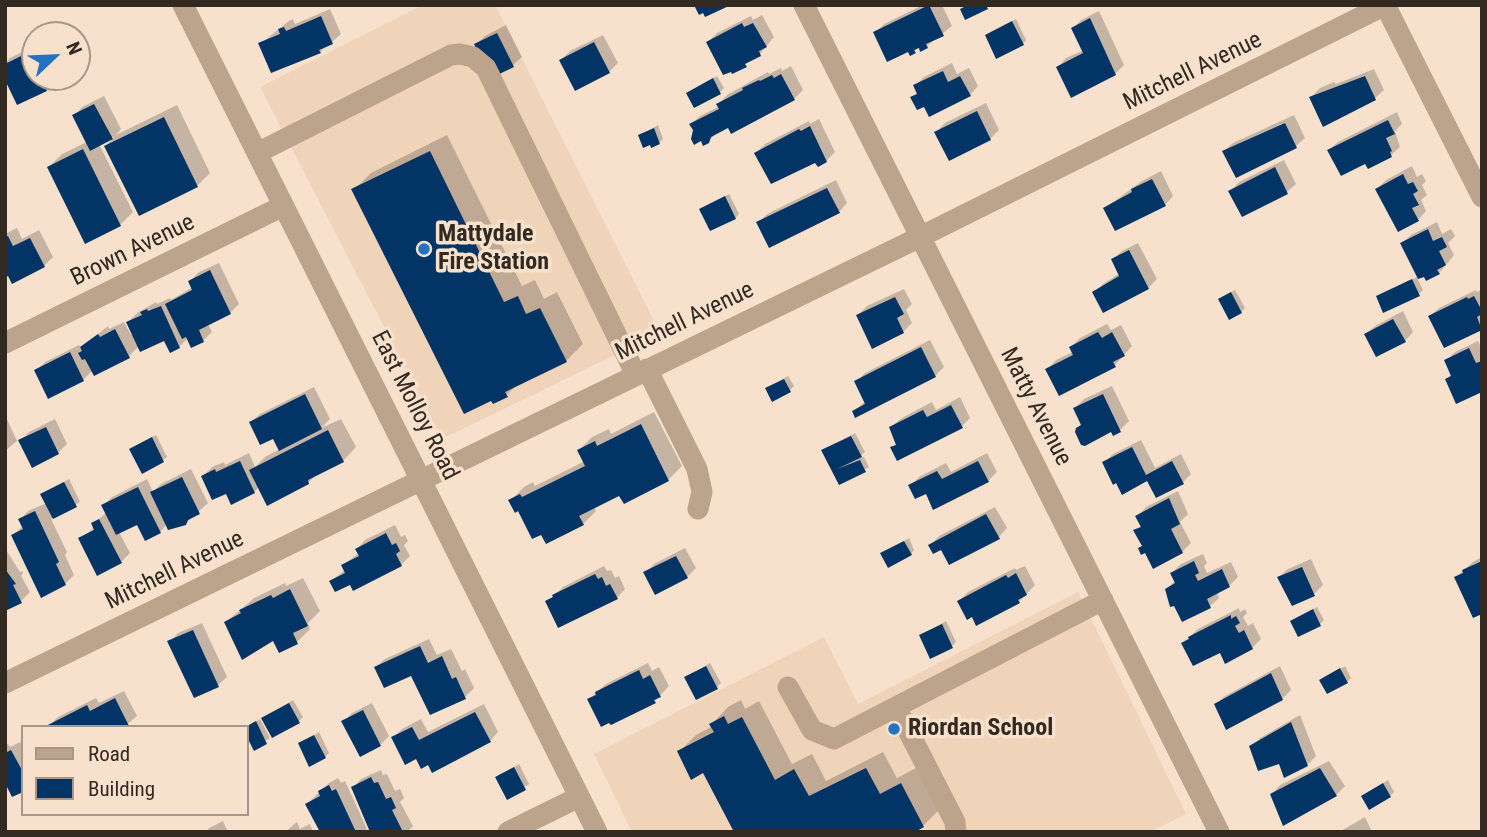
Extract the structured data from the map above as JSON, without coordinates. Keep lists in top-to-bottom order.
{
  "streets": {
    "street": [
      "Mitchell Avenue",
      "Brown Avenue",
      "East Molloy Road",
      "Matty Avenue"
    ]
  },
  "crossings": [
    ["Mitchell Avenue", "East Molloy Road"],
    ["Mitchell Avenue", "Matty Avenue"],
    ["Brown Avenue", "East Molloy Road"]
  ],
  "places": ["Mattydale Fire Station", "Riordan School"],
  "legend": ["Road", "Building"],
  "north": "top right"
}
